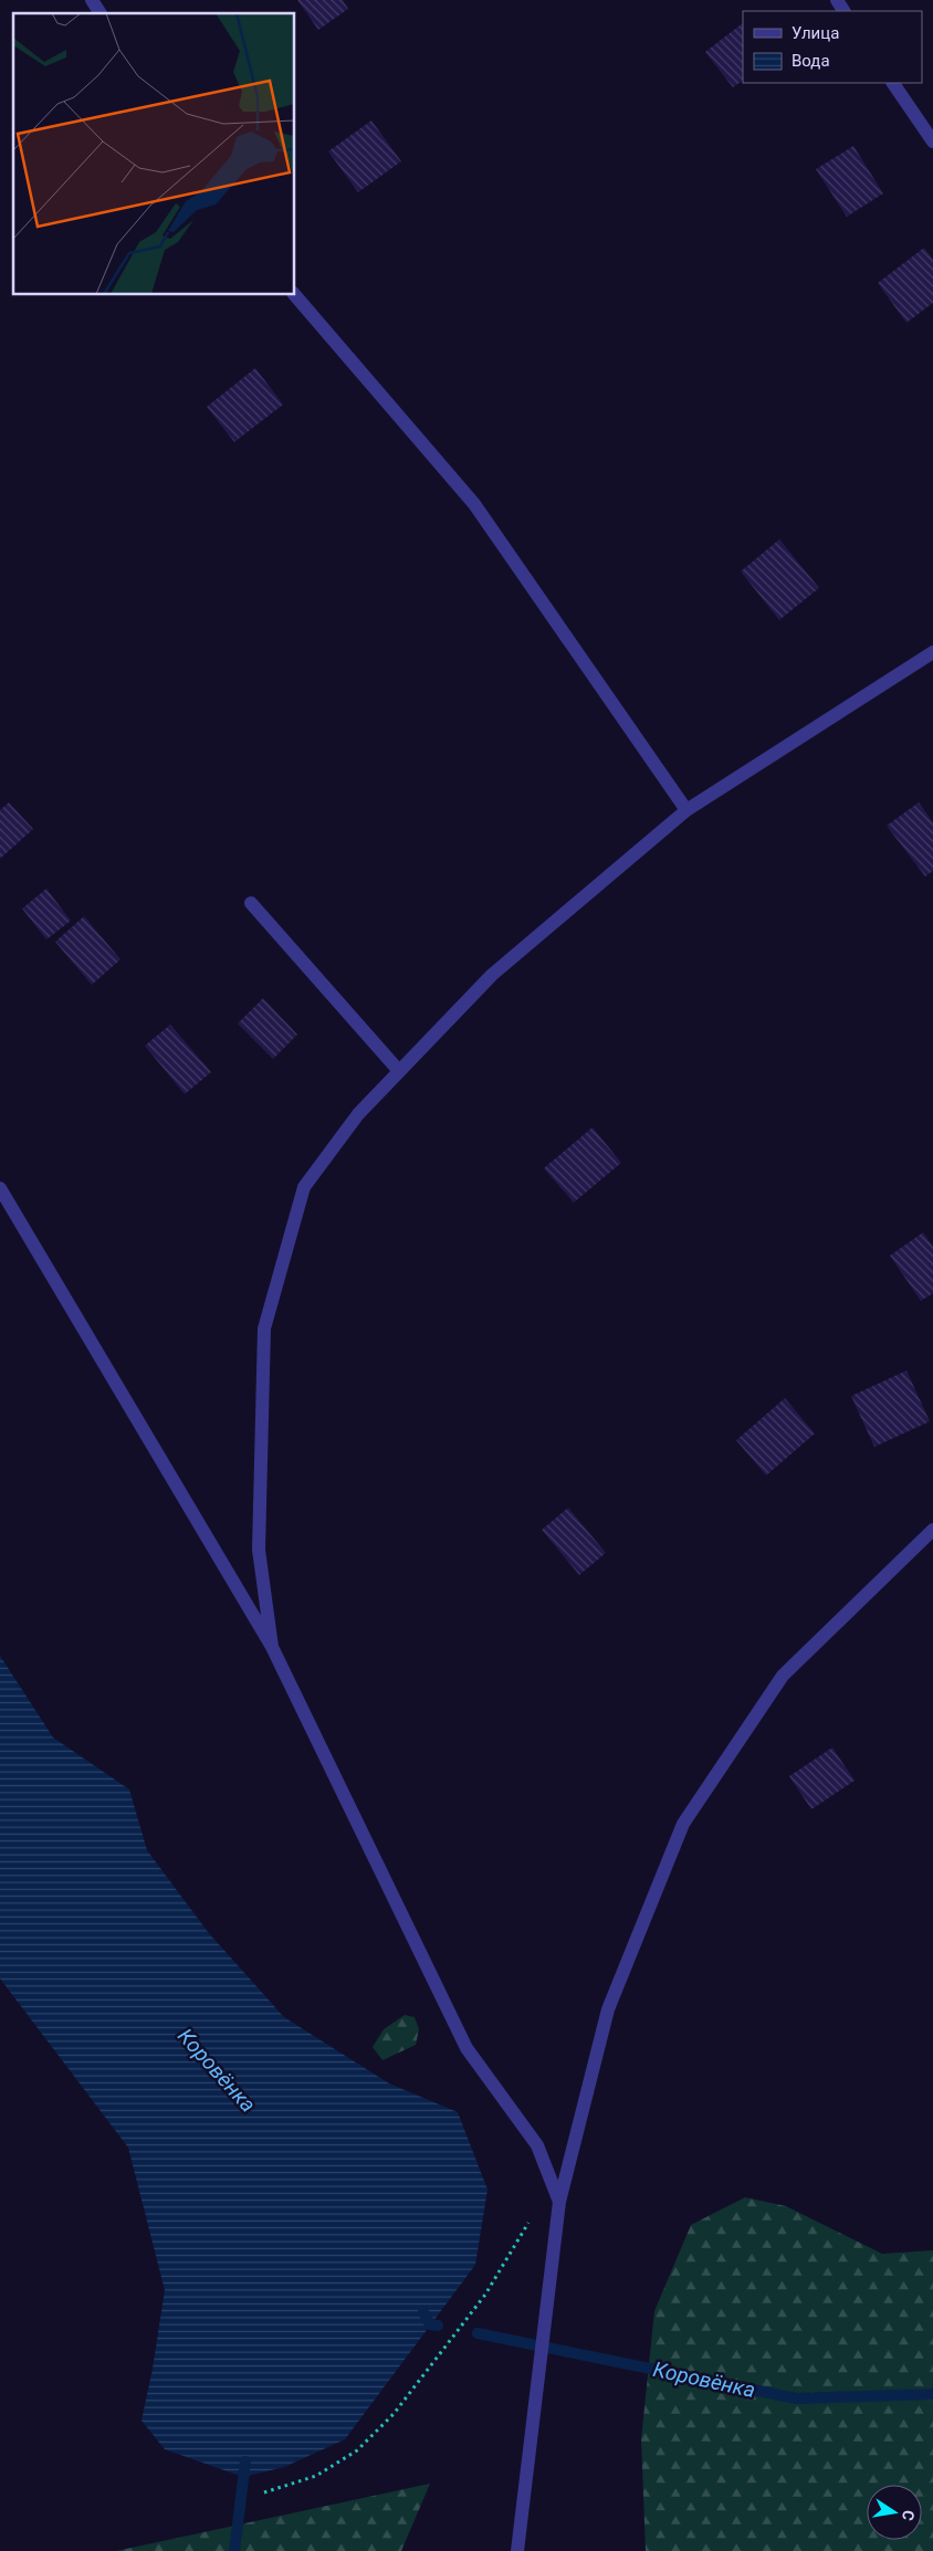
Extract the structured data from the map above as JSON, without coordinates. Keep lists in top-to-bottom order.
{
  "water": ["Коровёнка"],
  "legend": ["Улица", "Вода"],
  "north": "right"
}
